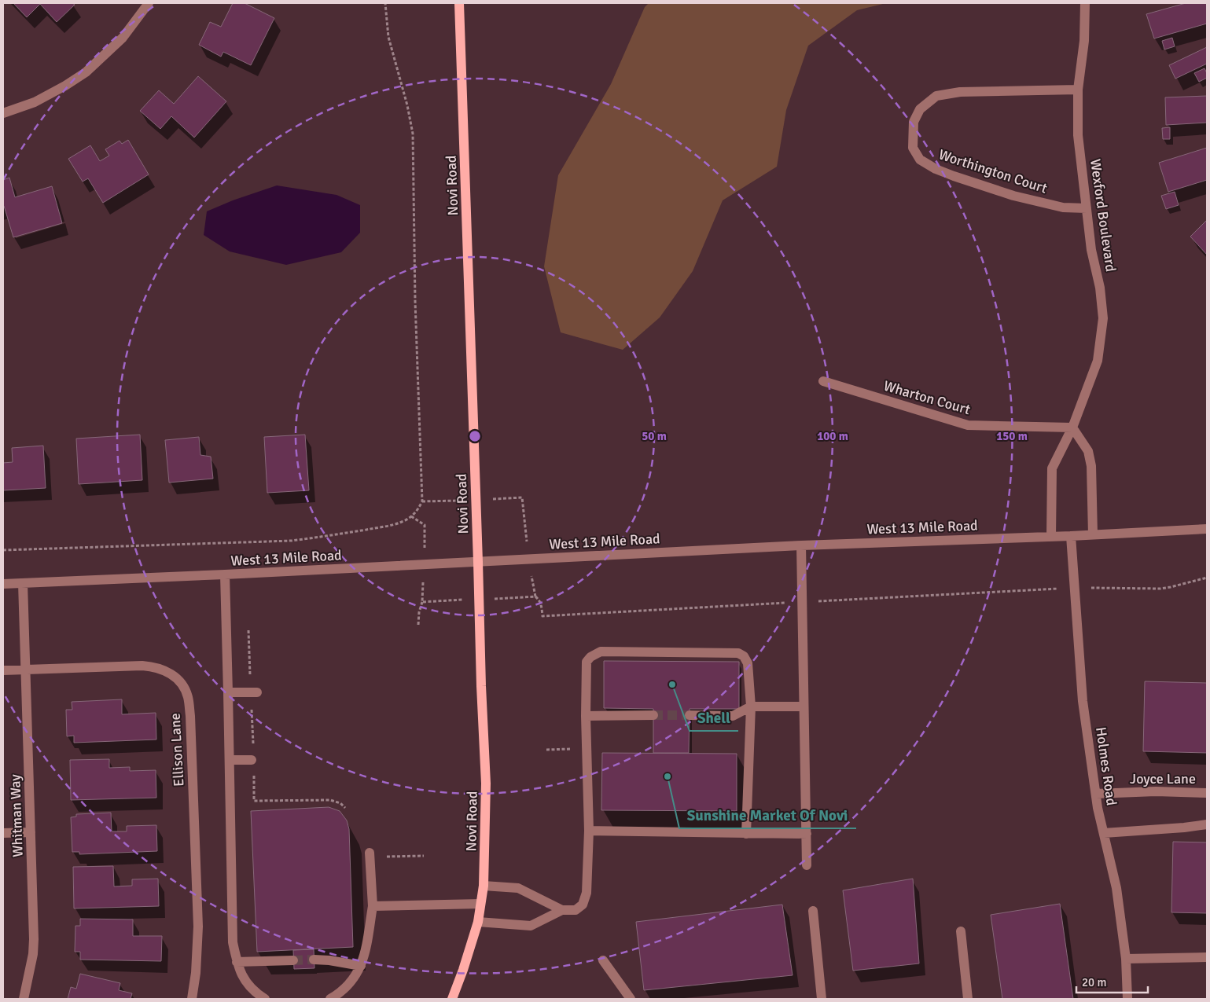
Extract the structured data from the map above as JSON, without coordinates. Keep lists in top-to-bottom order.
{
  "streets": {
    "main road": ["Novi Road"],
    "street": [
      "Worthington Court",
      "Wexford Boulevard",
      "Wharton Court",
      "West 13 Mile Road",
      "Ellison Lane",
      "Holmes Road",
      "Joyce Lane",
      "Whitman Way"
    ]
  },
  "crossings": [
    ["Worthington Court", "Wexford Boulevard"],
    ["Novi Road", "West 13 Mile Road"],
    ["Wexford Boulevard", "Wharton Court"],
    ["Wexford Boulevard", "West 13 Mile Road"],
    ["West 13 Mile Road", "Holmes Road"],
    ["West 13 Mile Road", "Whitman Way"],
    ["Ellison Lane", "Whitman Way"],
    ["Holmes Road", "Joyce Lane"]
  ],
  "places": ["Shell", "Sunshine Market Of Novi"],
  "scale_bar": "20 m",
  "rings": ["50 m", "100 m", "150 m"]
}
